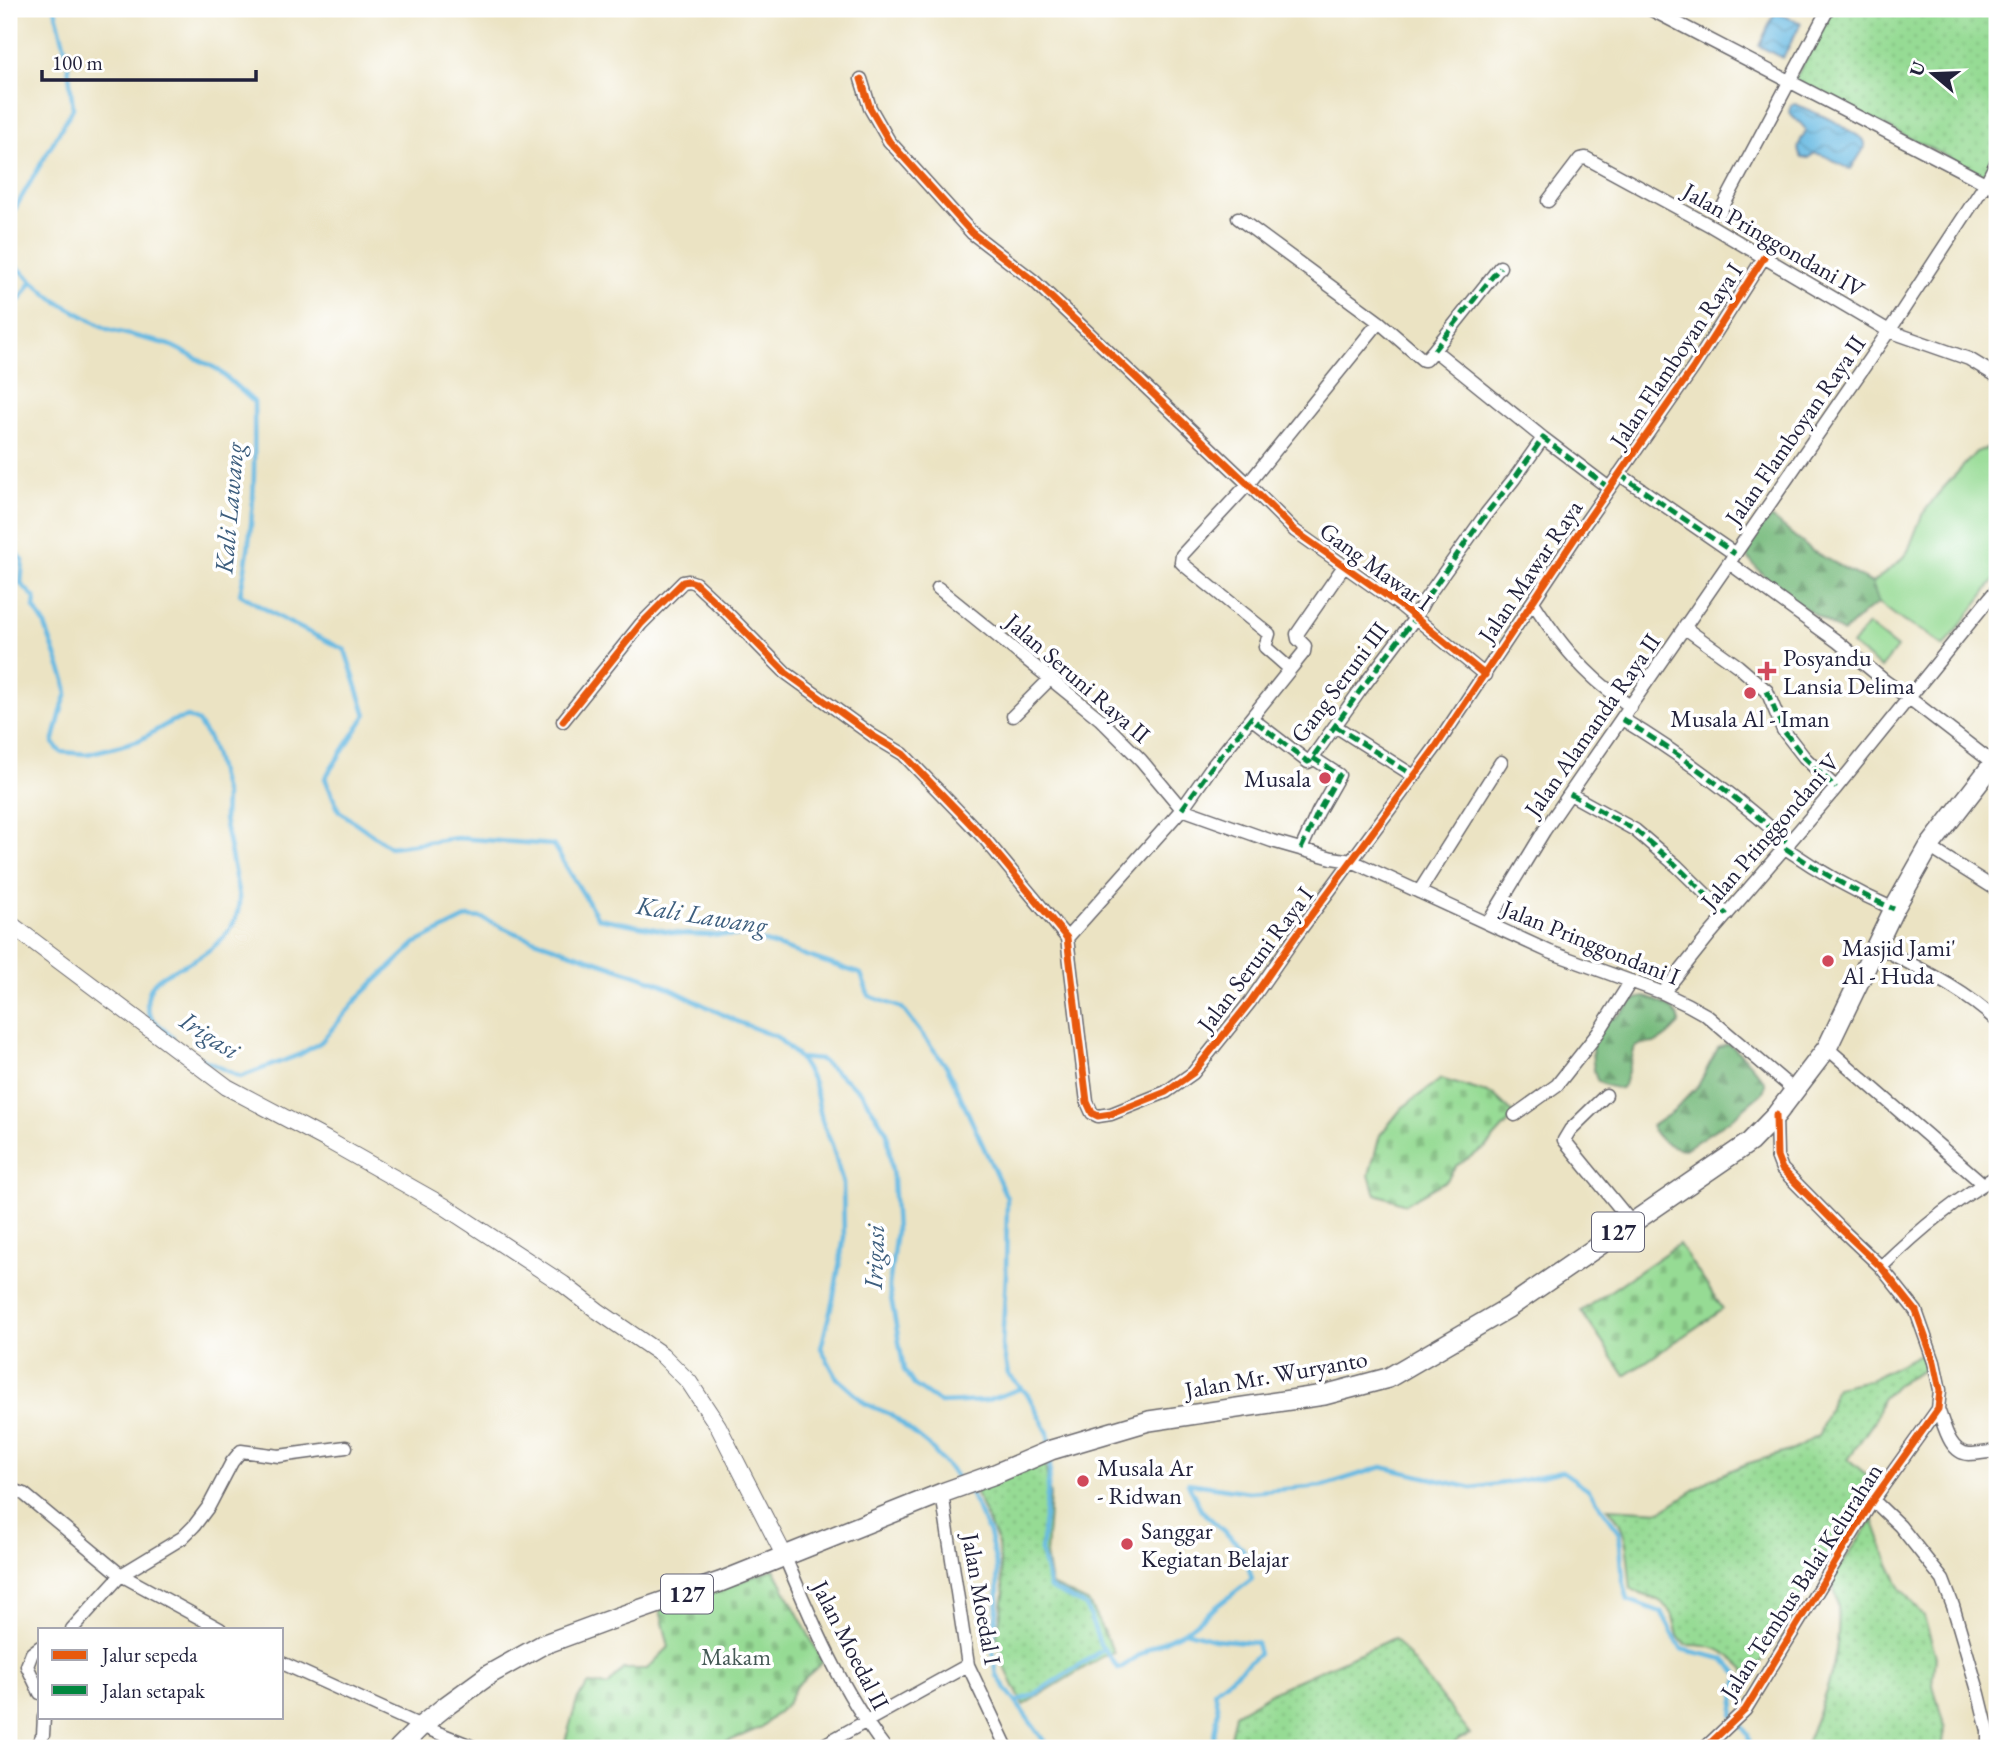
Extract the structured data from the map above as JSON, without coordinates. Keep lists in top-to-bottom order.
{
  "streets": {
    "main road": ["127", "Jalan Mr. Wuryanto"],
    "street": [
      "Jalan Pringgondani IV",
      "Jalan Flamboyan Raya I",
      "Jalan Flamboyan Raya II",
      "Gang Mawar I",
      "Jalan Mawar Raya",
      "Jalan Seruni Raya II",
      "Gang Seruni III",
      "Jalan Alamanda Raya II",
      "Jalan Pringgondani V",
      "Jalan Pringgondani I",
      "Jalan Seruni Raya I",
      "Jalan Tembus Balai Kelurahan",
      "Jalan Moedal I",
      "Jalan Moedal II"
    ]
  },
  "crossings": [
    ["Jalan Pringgondani IV", "Jalan Flamboyan Raya I"],
    ["Jalan Pringgondani IV", "Jalan Flamboyan Raya II"],
    ["Jalan Flamboyan Raya I", "Jalan Mawar Raya"],
    ["Jalan Flamboyan Raya II", "Jalan Alamanda Raya II"],
    ["Gang Mawar I", "Jalan Mawar Raya"],
    ["Gang Mawar I", "Gang Seruni III"],
    ["Jalan Mawar Raya", "Jalan Pringgondani I"],
    ["Jalan Mawar Raya", "Jalan Seruni Raya I"],
    ["Jalan Seruni Raya II", "Gang Seruni III"],
    ["Jalan Alamanda Raya II", "Jalan Pringgondani I"],
    ["Jalan Pringgondani V", "Jalan Pringgondani I"],
    ["Jalan Pringgondani I", "Jalan Seruni Raya I"],
    ["Jalan Pringgondani I", "Jalan Mr. Wuryanto"],
    ["Jalan Mr. Wuryanto", "Jalan Moedal I"],
    ["Jalan Mr. Wuryanto", "Jalan Moedal II"]
  ],
  "water": ["Kali Lawang", "Irigasi"],
  "parks": ["Makam"],
  "places": {
    "health": ["Posyandu Lansia Delima"],
    "other": [
      "Musala Al - Iman",
      "Musala",
      "Masjid Jami' Al - Huda",
      "Musala Ar - Ridwan",
      "Sanggar Kegiatan Belajar"
    ]
  },
  "legend": ["Jalur sepeda", "Jalan setapak"],
  "scale_bar": "100 m",
  "north": "left"
}
